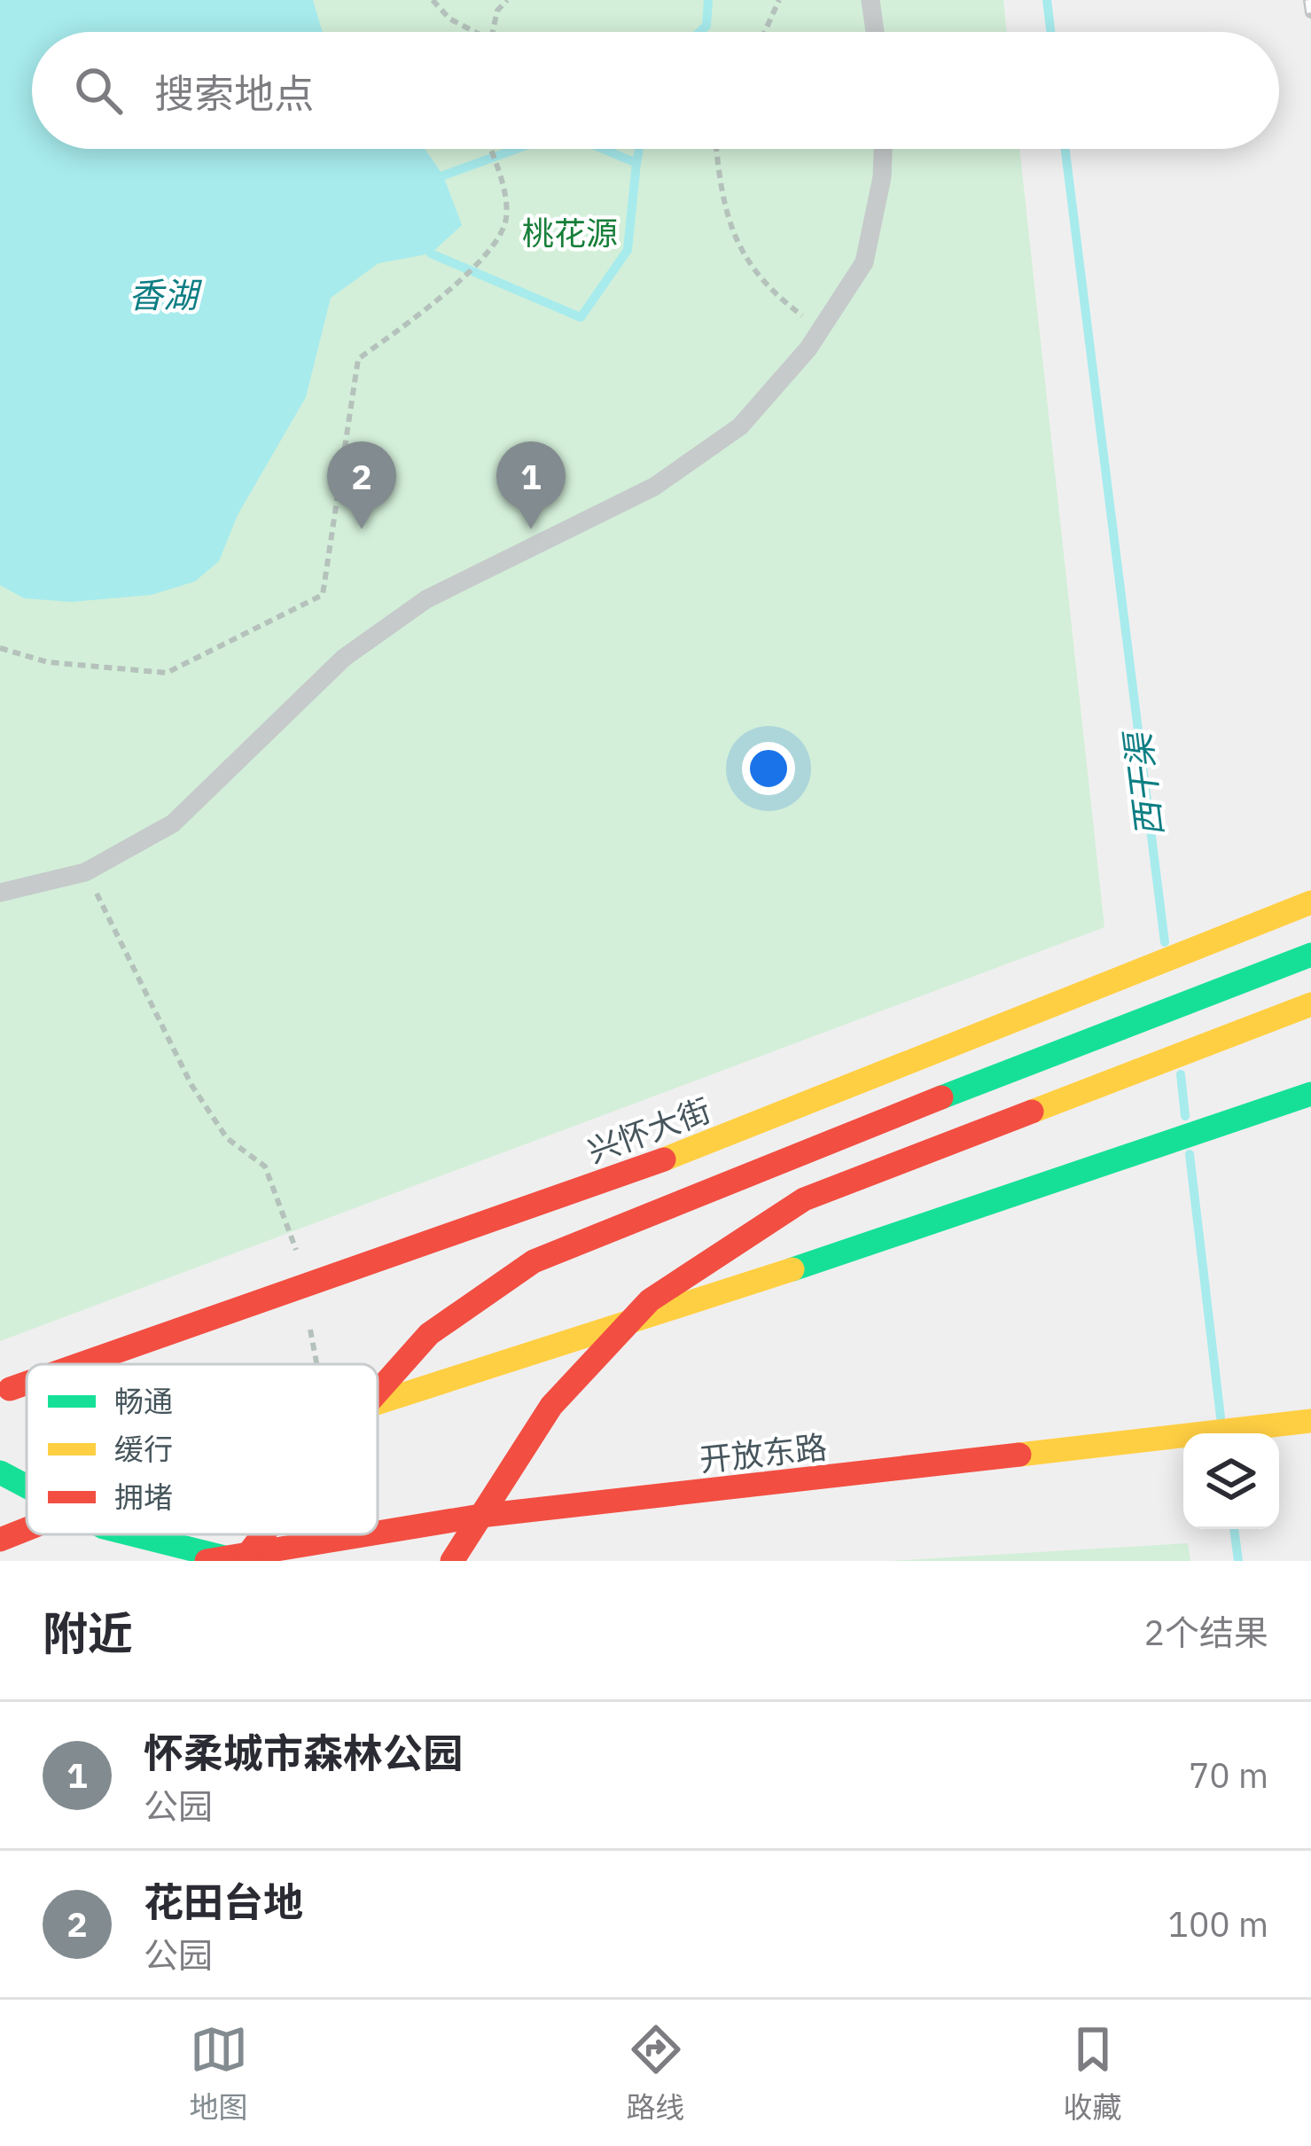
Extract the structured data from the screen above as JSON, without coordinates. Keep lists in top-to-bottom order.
{
  "streets": {
    "main road": ["兴怀大街", "开放东路"]
  },
  "water": ["香湖", "西干渠"],
  "parks": ["桃花源"],
  "legend": ["畅通", "缓行", "拥堵"],
  "page": {
    "search": "搜索地点",
    "pins": ["1", "2"],
    "heading": ["附近", "2个结果"],
    "list": [
      {
        "mark": "1",
        "name": "怀柔城市森林公园",
        "note": "公园",
        "value": "70 m"
      },
      {
        "mark": "2",
        "name": "花田台地",
        "note": "公园",
        "value": "100 m"
      }
    ],
    "nav": ["地图", "路线", "收藏"]
  }
}
